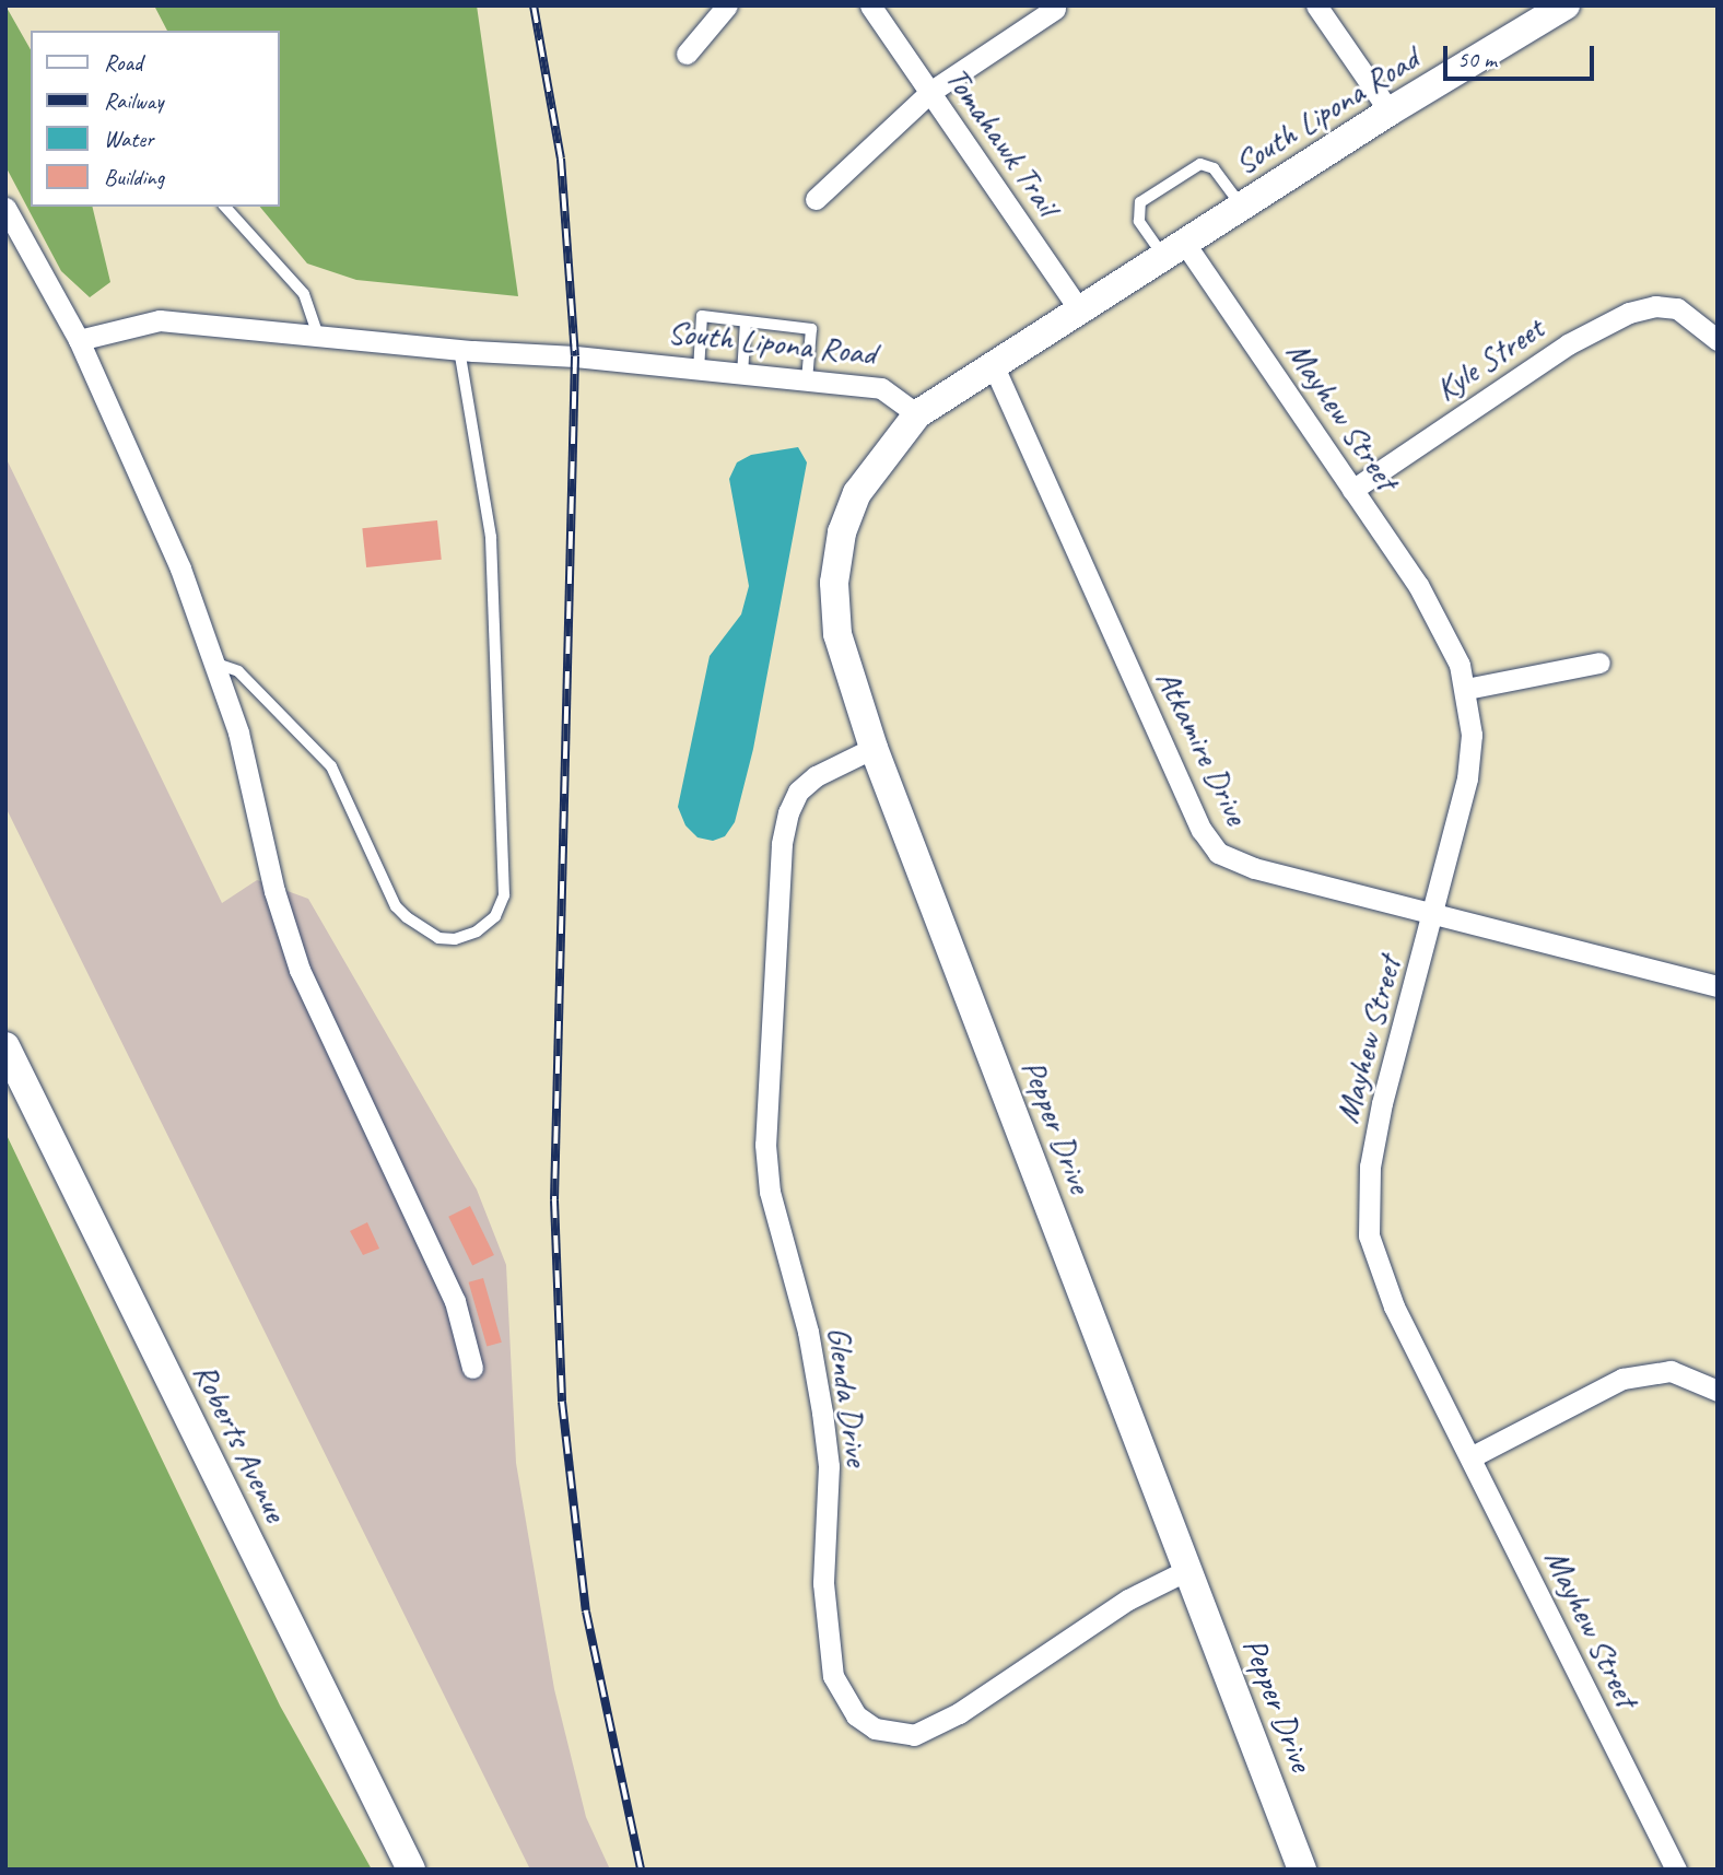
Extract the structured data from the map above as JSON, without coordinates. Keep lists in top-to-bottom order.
{
  "streets": {
    "street": [
      "South Lipona Road",
      "Tomahawk Trail",
      "Kyle Street",
      "Mayhew Street",
      "Atkamire Drive",
      "Pepper Drive",
      "Glenda Drive",
      "Roberts Avenue"
    ]
  },
  "crossings": [
    ["South Lipona Road", "Tomahawk Trail"],
    ["South Lipona Road", "Mayhew Street"],
    ["South Lipona Road", "Atkamire Drive"],
    ["South Lipona Road", "Pepper Drive"],
    ["Kyle Street", "Mayhew Street"],
    ["Mayhew Street", "Atkamire Drive"],
    ["Pepper Drive", "Glenda Drive"]
  ],
  "legend": [
    "Road",
    "Railway",
    "Water",
    "Building"
  ],
  "scale_bar": "50 m"
}
